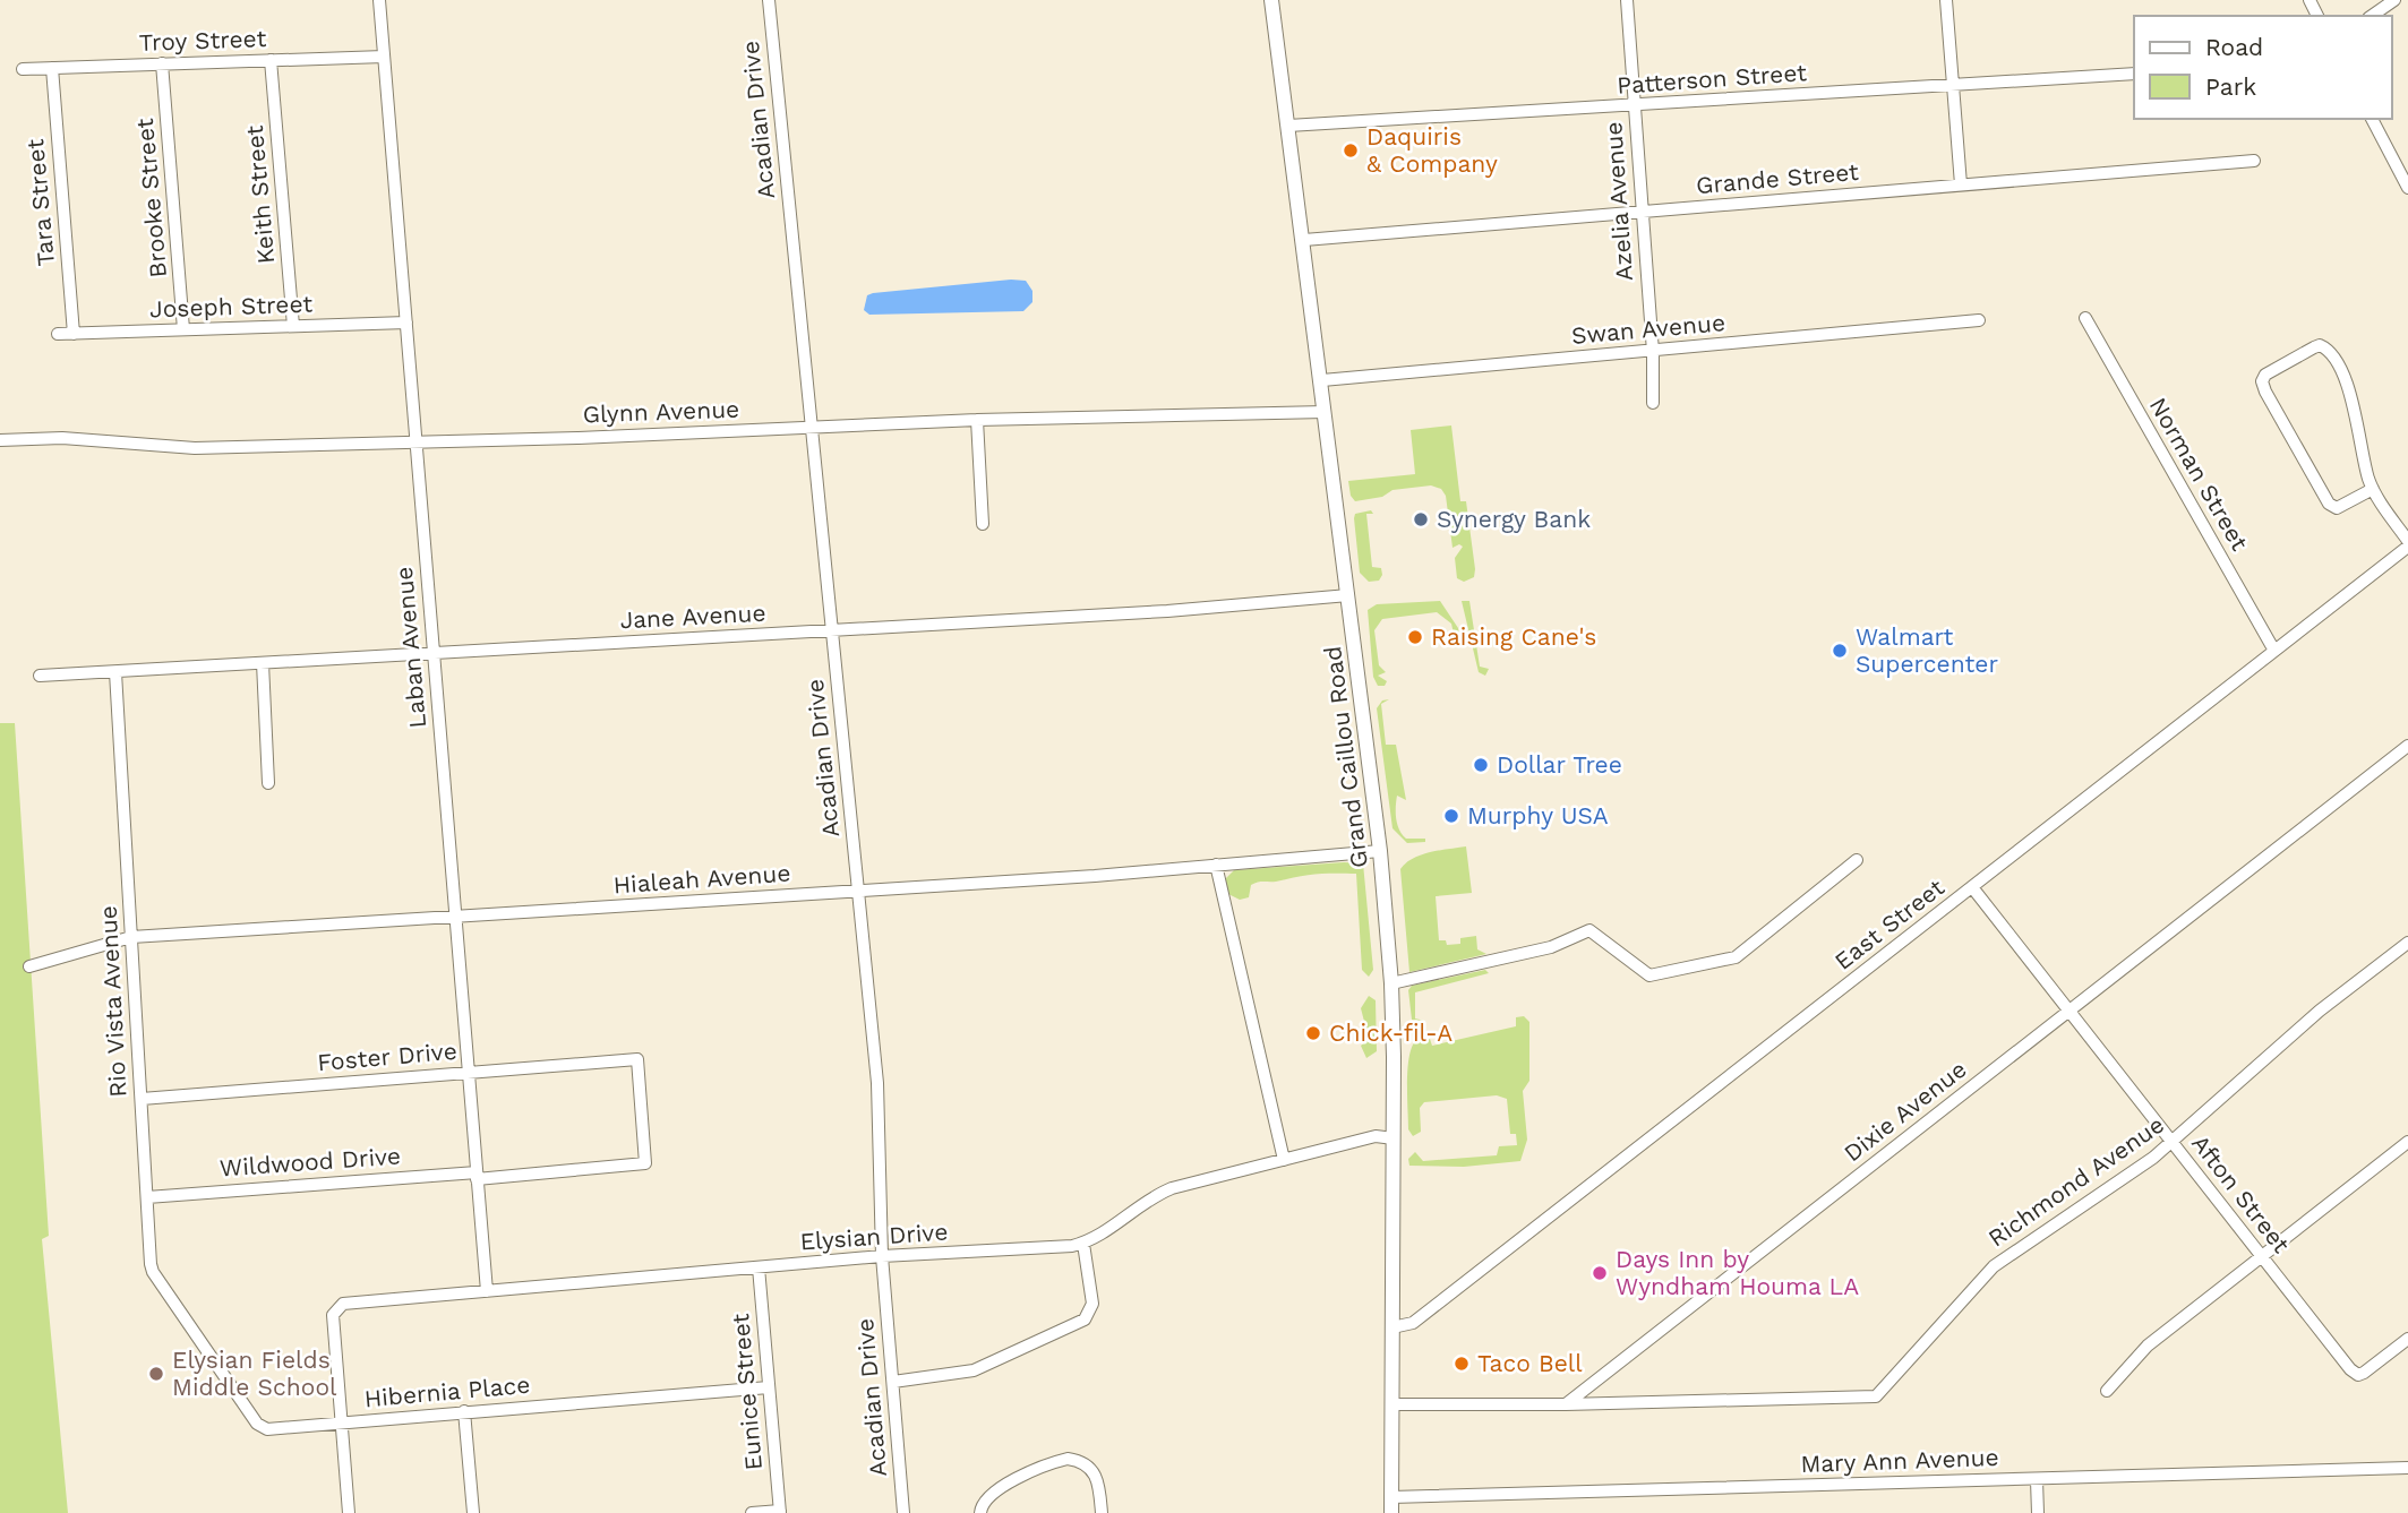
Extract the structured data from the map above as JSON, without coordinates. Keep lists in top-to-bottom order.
{
  "streets": {
    "main road": ["Grand Caillou Road"],
    "street": [
      "Troy Street",
      "Patterson Street",
      "Acadian Drive",
      "Grande Street",
      "Keith Street",
      "Brooke Street",
      "Azelia Avenue",
      "Tara Street",
      "Joseph Street",
      "Swan Avenue",
      "Glynn Avenue",
      "Norman Street",
      "Jane Avenue",
      "Laban Avenue",
      "Hialeah Avenue",
      "East Street",
      "Rio Vista Avenue",
      "Foster Drive",
      "Dixie Avenue",
      "Wildwood Drive",
      "Richmond Avenue",
      "Afton Street",
      "Elysian Drive",
      "Hibernia Place",
      "Eunice Street",
      "Mary Ann Avenue"
    ]
  },
  "crossings": [
    ["Troy Street", "Keith Street"],
    ["Troy Street", "Brooke Street"],
    ["Troy Street", "Tara Street"],
    ["Troy Street", "Laban Avenue"],
    ["Patterson Street", "Azelia Avenue"],
    ["Patterson Street", "Grand Caillou Road"],
    ["Acadian Drive", "Glynn Avenue"],
    ["Acadian Drive", "Jane Avenue"],
    ["Acadian Drive", "Hialeah Avenue"],
    ["Acadian Drive", "Elysian Drive"],
    ["Grande Street", "Azelia Avenue"],
    ["Grande Street", "Grand Caillou Road"],
    ["Keith Street", "Joseph Street"],
    ["Brooke Street", "Joseph Street"],
    ["Azelia Avenue", "Swan Avenue"],
    ["Tara Street", "Joseph Street"],
    ["Joseph Street", "Laban Avenue"],
    ["Swan Avenue", "Grand Caillou Road"],
    ["Glynn Avenue", "Laban Avenue"],
    ["Glynn Avenue", "Grand Caillou Road"],
    ["Norman Street", "East Street"],
    ["Jane Avenue", "Laban Avenue"],
    ["Jane Avenue", "Grand Caillou Road"],
    ["Jane Avenue", "Rio Vista Avenue"],
    ["Laban Avenue", "Hialeah Avenue"],
    ["Laban Avenue", "Foster Drive"],
    ["Laban Avenue", "Wildwood Drive"],
    ["Laban Avenue", "Elysian Drive"],
    ["Grand Caillou Road", "Hialeah Avenue"],
    ["Grand Caillou Road", "East Street"],
    ["Grand Caillou Road", "Elysian Drive"],
    ["Grand Caillou Road", "Mary Ann Avenue"],
    ["Hialeah Avenue", "Rio Vista Avenue"],
    ["East Street", "Afton Street"],
    ["Rio Vista Avenue", "Foster Drive"],
    ["Rio Vista Avenue", "Wildwood Drive"],
    ["Rio Vista Avenue", "Hibernia Place"],
    ["Foster Drive", "Wildwood Drive"],
    ["Dixie Avenue", "Richmond Avenue"],
    ["Dixie Avenue", "Afton Street"],
    ["Richmond Avenue", "Afton Street"],
    ["Elysian Drive", "Hibernia Place"],
    ["Elysian Drive", "Eunice Street"],
    ["Hibernia Place", "Eunice Street"]
  ],
  "places": [
    "Daquiris & Company",
    "Synergy Bank",
    "Raising Cane's",
    "Walmart Supercenter",
    "Dollar Tree",
    "Murphy USA",
    "Chick-fil-A",
    "Days Inn by Wyndham Houma LA",
    "Taco Bell",
    "Elysian Fields Middle School"
  ],
  "legend": ["Road", "Park"]
}
